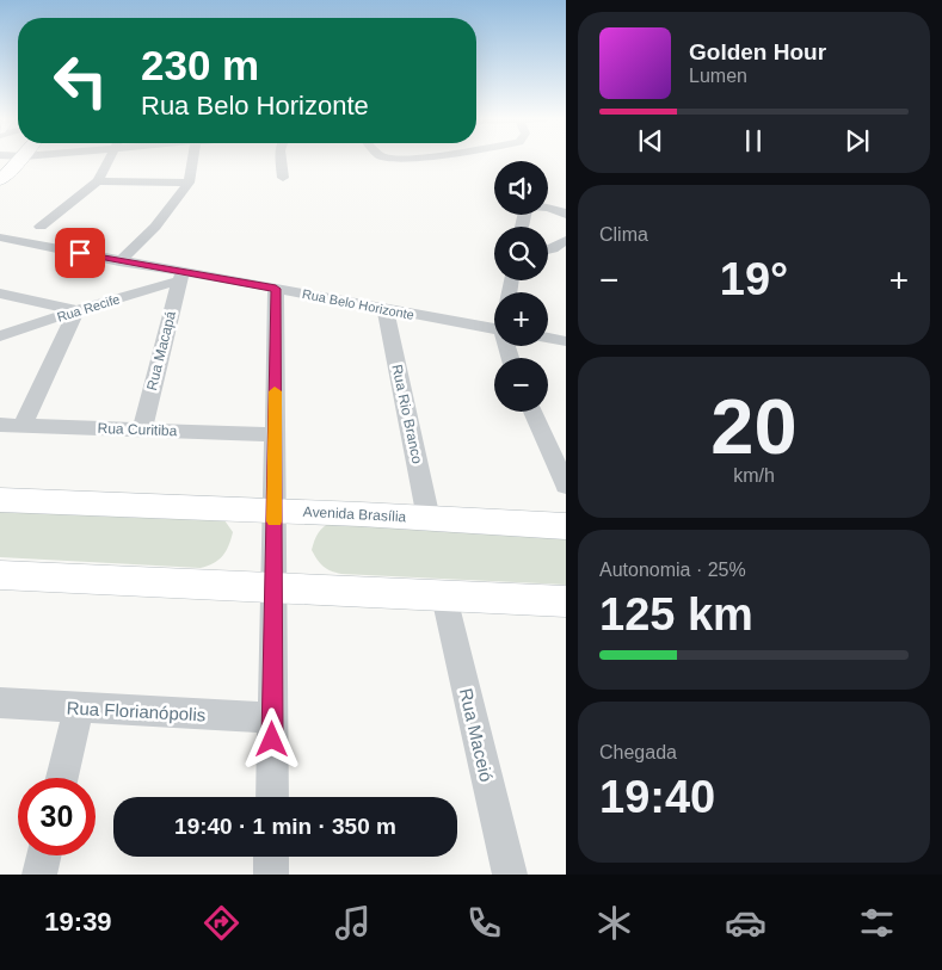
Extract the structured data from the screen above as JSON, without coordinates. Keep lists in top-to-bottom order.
{
  "streets": {
    "main road": ["Avenida Brasília"],
    "street": [
      "Rua Belo Horizonte",
      "Rua Recife",
      "Rua Macapá",
      "Rua Rio Branco",
      "Rua Curitiba",
      "Rua Florianópolis",
      "Rua Maceió"
    ]
  },
  "crossings": [
    ["Rua Belo Horizonte", "Rua Recife"],
    ["Rua Belo Horizonte", "Rua Macapá"],
    ["Rua Belo Horizonte", "Rua Rio Branco"],
    ["Rua Recife", "Rua Macapá"],
    ["Rua Macapá", "Rua Curitiba"],
    ["Rua Rio Branco", "Avenida Brasília"]
  ],
  "page": {
    "turn": ["230 m", "Rua Belo Horizonte"],
    "song": ["Golden Hour", "Lumen"],
    "map_buttons": ["+", "−"],
    "tile": [
      "Clima",
      ["20", "km/h"],
      ["Autonomia · 25%", "125 km"],
      ["Chegada", "19:40"]
    ],
    "heat": ["−", "19°", "+"],
    "limit": "30",
    "trip": "19:40 · 1 min · 350 m",
    "tabs": "19:39"
  }
}
